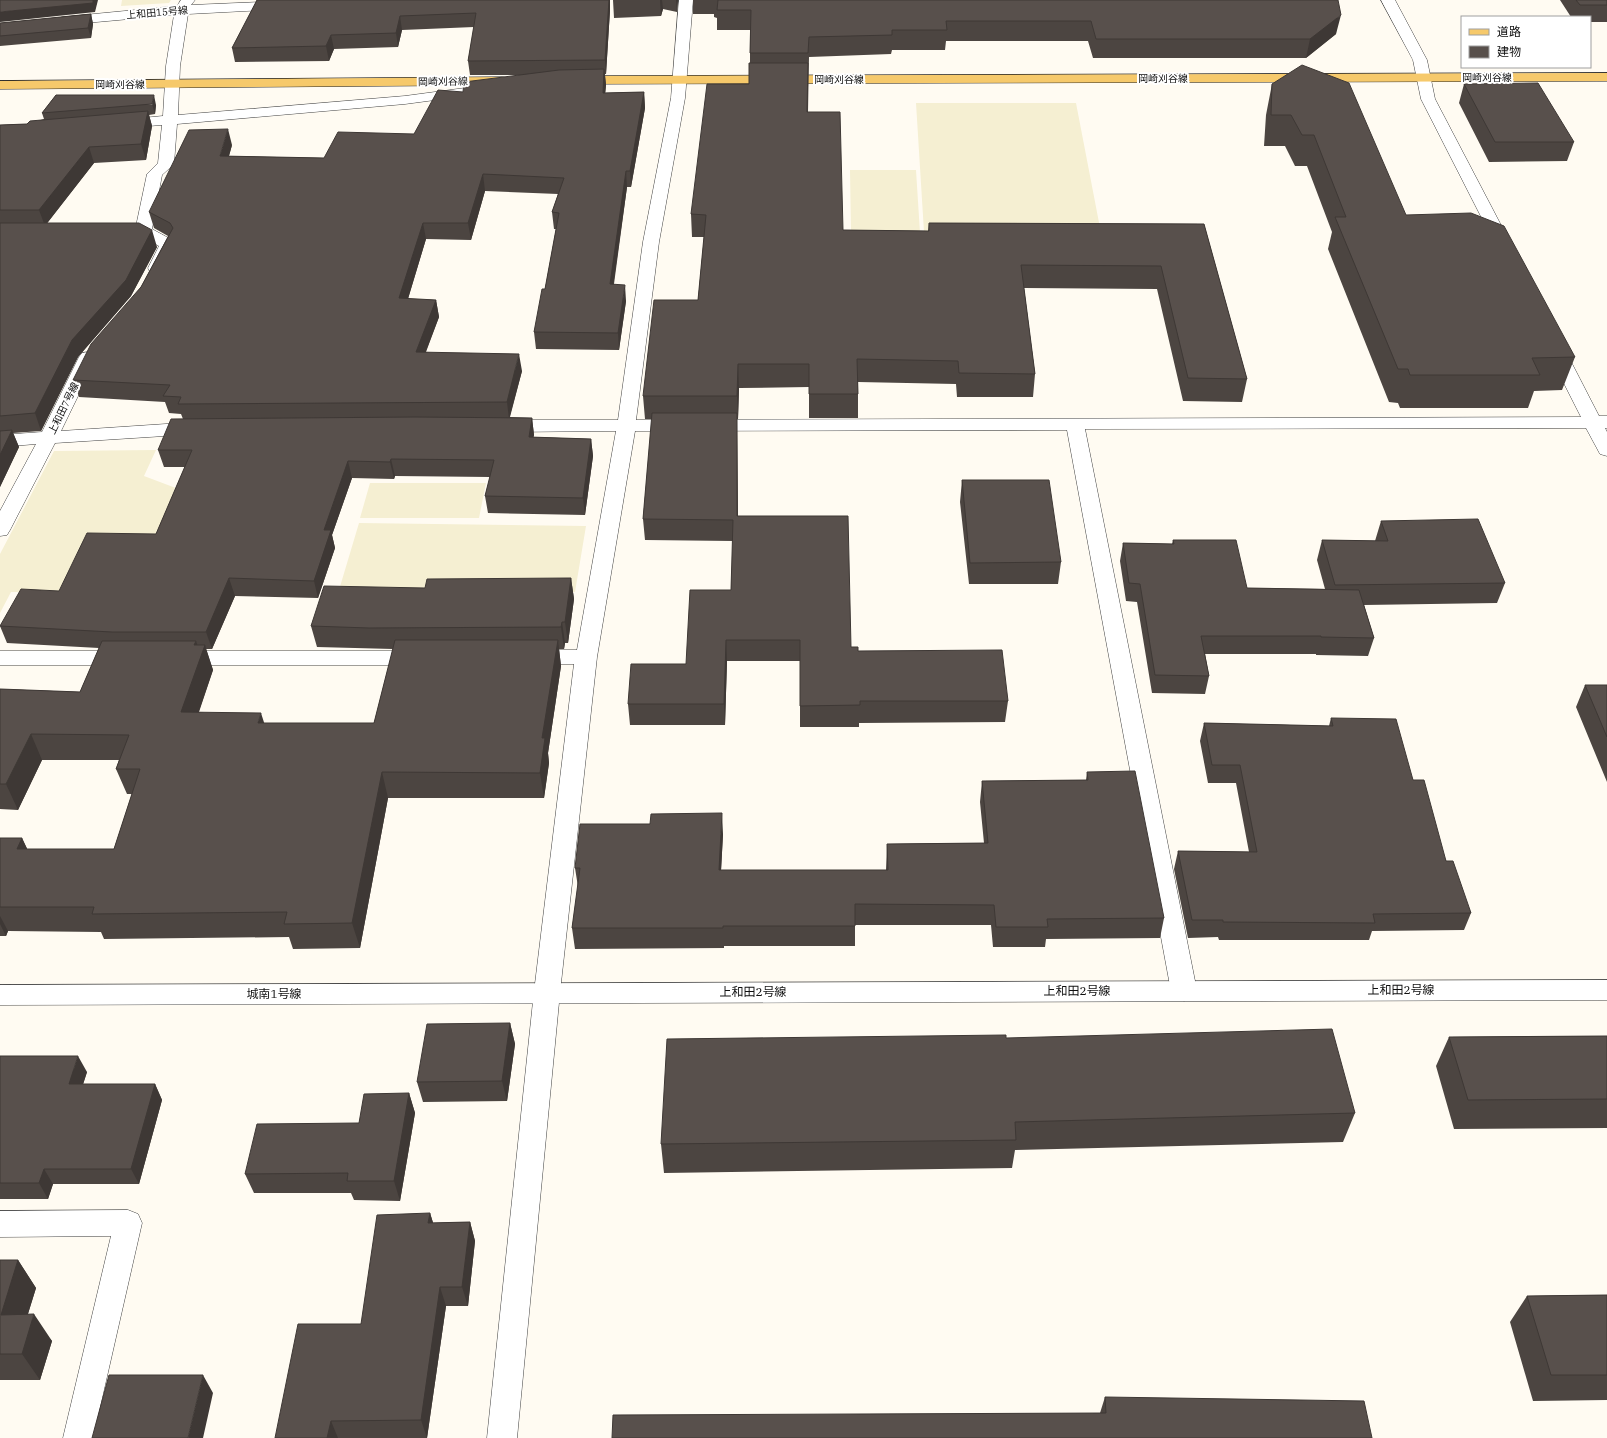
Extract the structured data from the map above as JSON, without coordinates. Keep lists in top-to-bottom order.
{
  "streets": {
    "main road": ["岡崎刈谷線"],
    "street": [
      "上和田15号線",
      "上和田7号線",
      "上和田2号線",
      "城南1号線"
    ]
  },
  "crossings": [
    ["上和田2号線", "城南1号線"]
  ],
  "legend": ["道路", "建物"]
}
